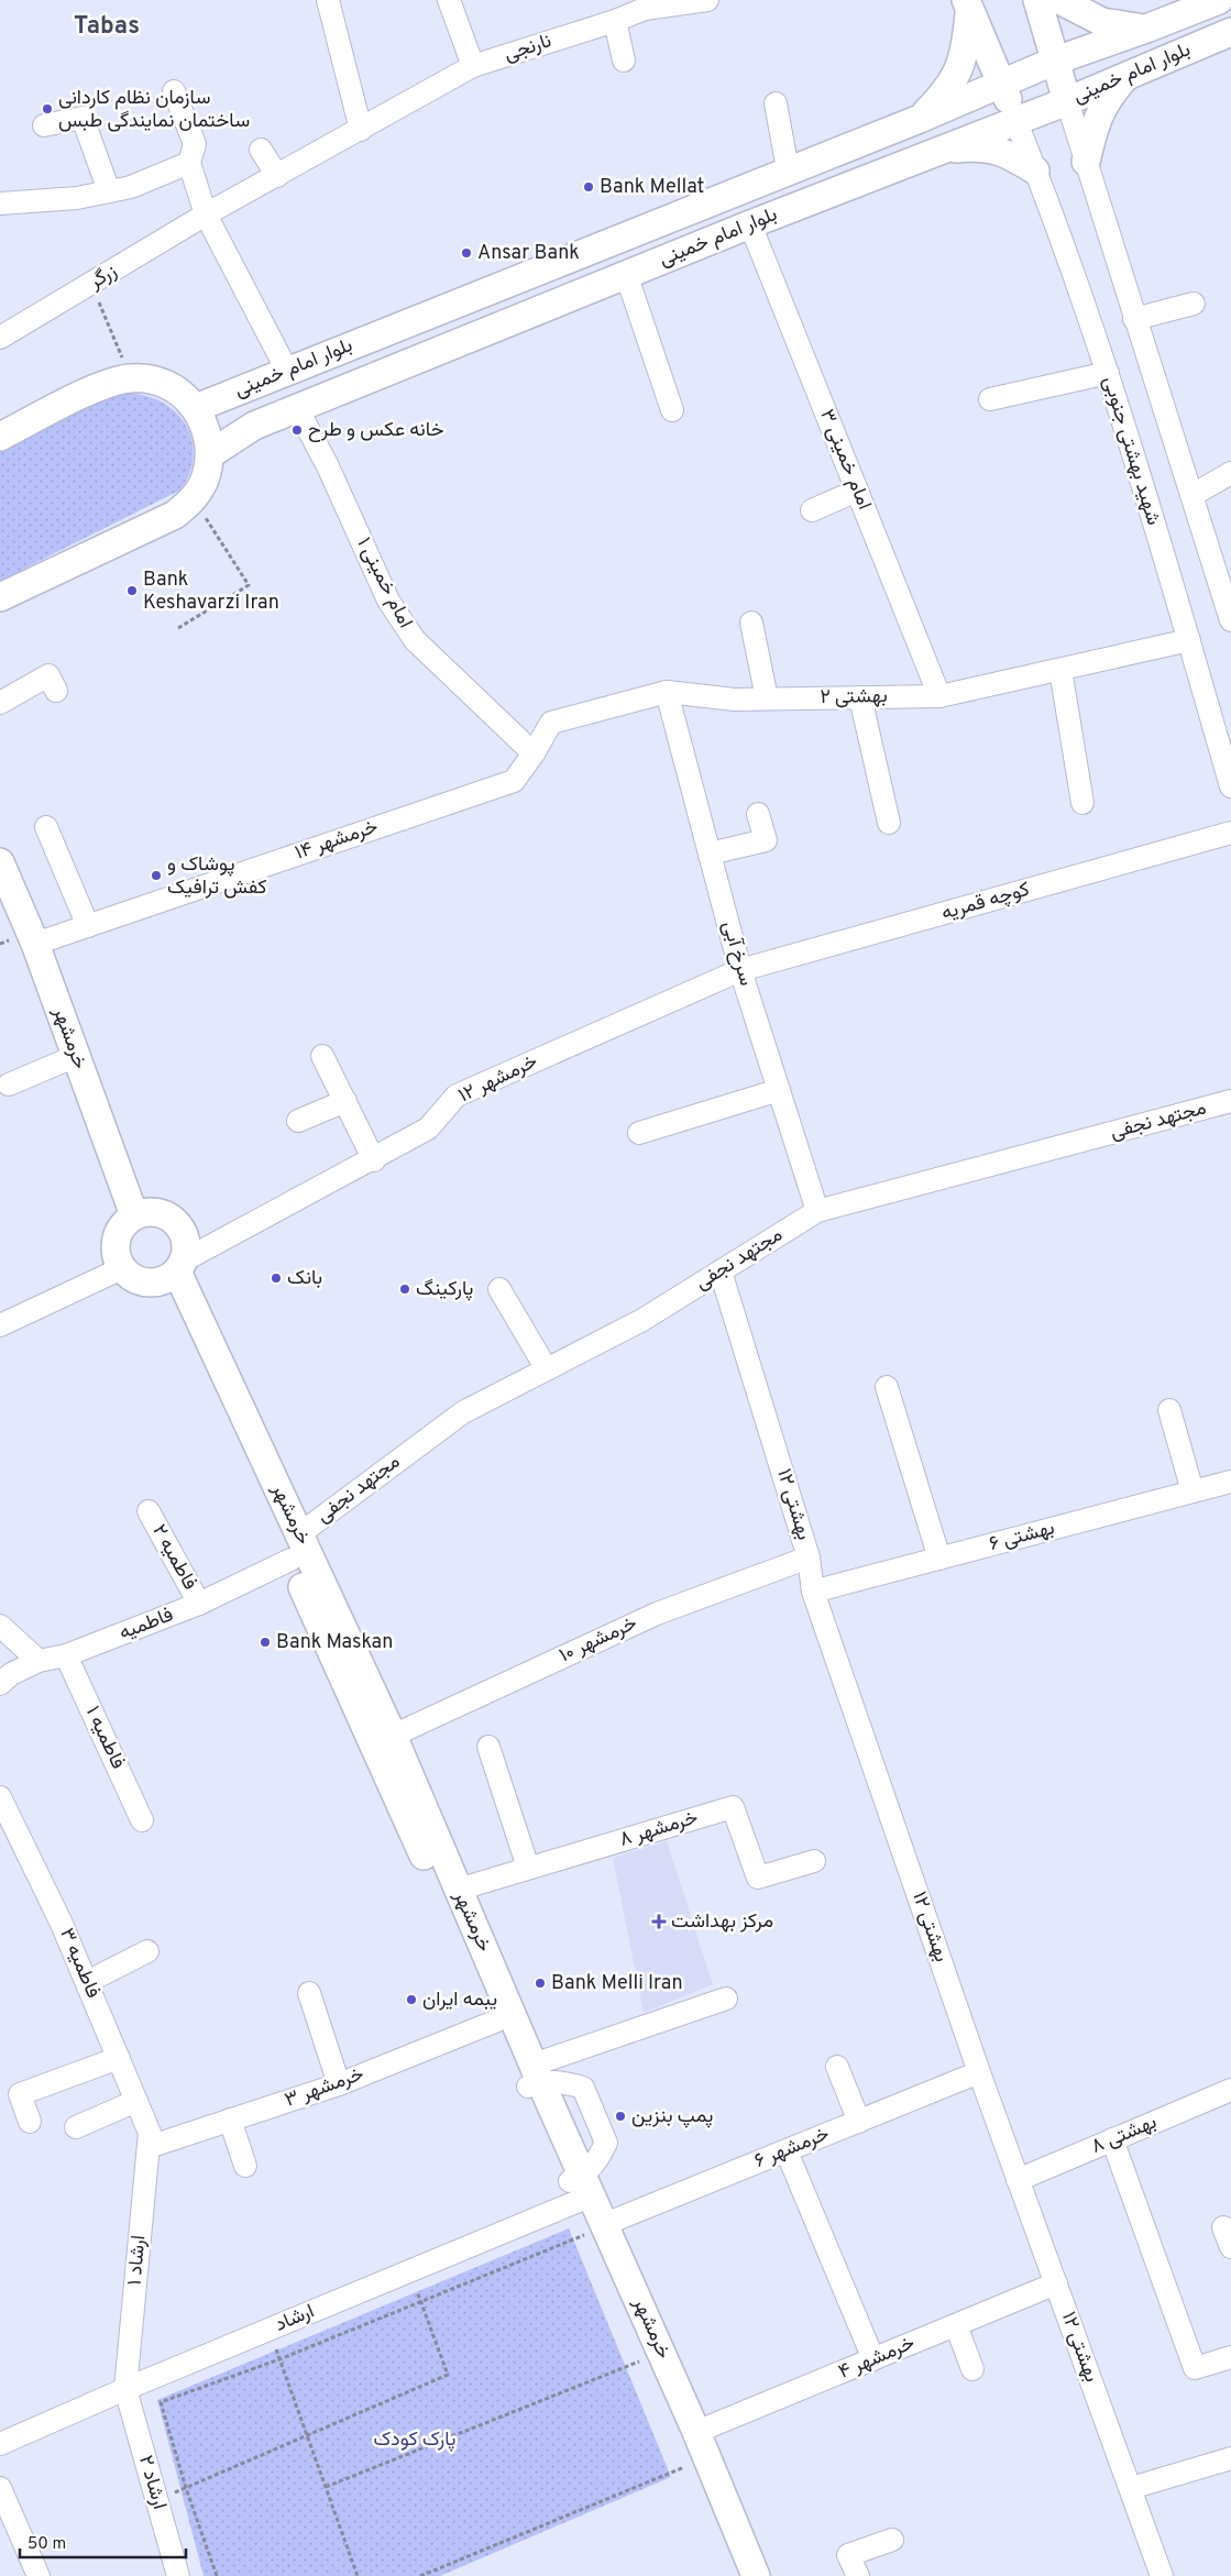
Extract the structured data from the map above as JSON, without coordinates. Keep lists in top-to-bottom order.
{
  "streets": {
    "main road": ["بلوار امام خمینی", "خرمشهر"],
    "street": [
      "نارنجی",
      "زرگر",
      "شهید بهشتی جنوبی",
      "امام خمینی ۳",
      "امام خمینی ۱",
      "بهشتی ۲",
      "خرمشهر ۱۴",
      "کوچه قمریه",
      "سرخ آبی",
      "خرمشهر ۱۲",
      "مجتهد نجفی",
      "بهشتی ۱۲",
      "بهشتی ۶",
      "فاطمیه ۲",
      "فاطمیه",
      "خرمشهر ۱۰",
      "فاطمیه ۱",
      "خرمشهر ۸",
      "فاطمیه ۳",
      "خرمشهر ۳",
      "بهشتی ۸",
      "خرمشهر ۶",
      "ارشاد ۱",
      "ارشاد",
      "خرمشهر ۴",
      "ارشاد ۲"
    ]
  },
  "crossings": [
    ["نارنجی", "زرگر"],
    ["بلوار امام خمینی", "شهید بهشتی جنوبی"],
    ["بلوار امام خمینی", "امام خمینی ۳"],
    ["بلوار امام خمینی", "امام خمینی ۱"],
    ["شهید بهشتی جنوبی", "بهشتی ۲"],
    ["امام خمینی ۳", "بهشتی ۲"],
    ["امام خمینی ۱", "بهشتی ۲"],
    ["امام خمینی ۱", "خرمشهر ۱۴"],
    ["بهشتی ۲", "خرمشهر ۱۴"],
    ["بهشتی ۲", "سرخ آبی"],
    ["خرمشهر ۱۴", "خرمشهر"],
    ["کوچه قمریه", "سرخ آبی"],
    ["کوچه قمریه", "خرمشهر ۱۲"],
    ["سرخ آبی", "خرمشهر ۱۲"],
    ["سرخ آبی", "مجتهد نجفی"],
    ["خرمشهر", "خرمشهر ۱۲"],
    ["خرمشهر", "مجتهد نجفی"],
    ["خرمشهر", "فاطمیه"],
    ["خرمشهر", "خرمشهر ۱۰"],
    ["خرمشهر", "خرمشهر ۸"],
    ["خرمشهر", "خرمشهر ۳"],
    ["خرمشهر", "خرمشهر ۶"],
    ["خرمشهر", "ارشاد"],
    ["خرمشهر", "خرمشهر ۴"],
    ["مجتهد نجفی", "بهشتی ۱۲"],
    ["مجتهد نجفی", "فاطمیه"],
    ["بهشتی ۱۲", "بهشتی ۶"],
    ["بهشتی ۱۲", "خرمشهر ۱۰"],
    ["بهشتی ۱۲", "بهشتی ۸"],
    ["بهشتی ۱۲", "خرمشهر ۶"],
    ["بهشتی ۱۲", "خرمشهر ۴"],
    ["فاطمیه ۲", "فاطمیه"],
    ["فاطمیه", "فاطمیه ۱"],
    ["فاطمیه ۳", "خرمشهر ۳"],
    ["فاطمیه ۳", "ارشاد ۱"],
    ["خرمشهر ۳", "ارشاد ۱"],
    ["ارشاد ۱", "ارشاد"],
    ["ارشاد ۱", "ارشاد ۲"],
    ["ارشاد", "ارشاد ۲"]
  ],
  "districts": ["Tabas"],
  "parks": ["پارک کودک"],
  "places": {
    "other": [
      "سازمان نظام کاردانی ساختمان نمایندگی طبس",
      "Bank Mellat",
      "Ansar Bank",
      "خانه عکس و طرح",
      "Bank Keshavarzi Iran",
      "پوشاک و کفش ترافیک",
      "بانک",
      "پارکینگ",
      "Bank Maskan",
      "Bank Melli Iran",
      "یبمه ایران",
      "پمپ بنزین"
    ],
    "health": ["مرکز بهداشت"]
  },
  "scale_bar": "50 m"
}
